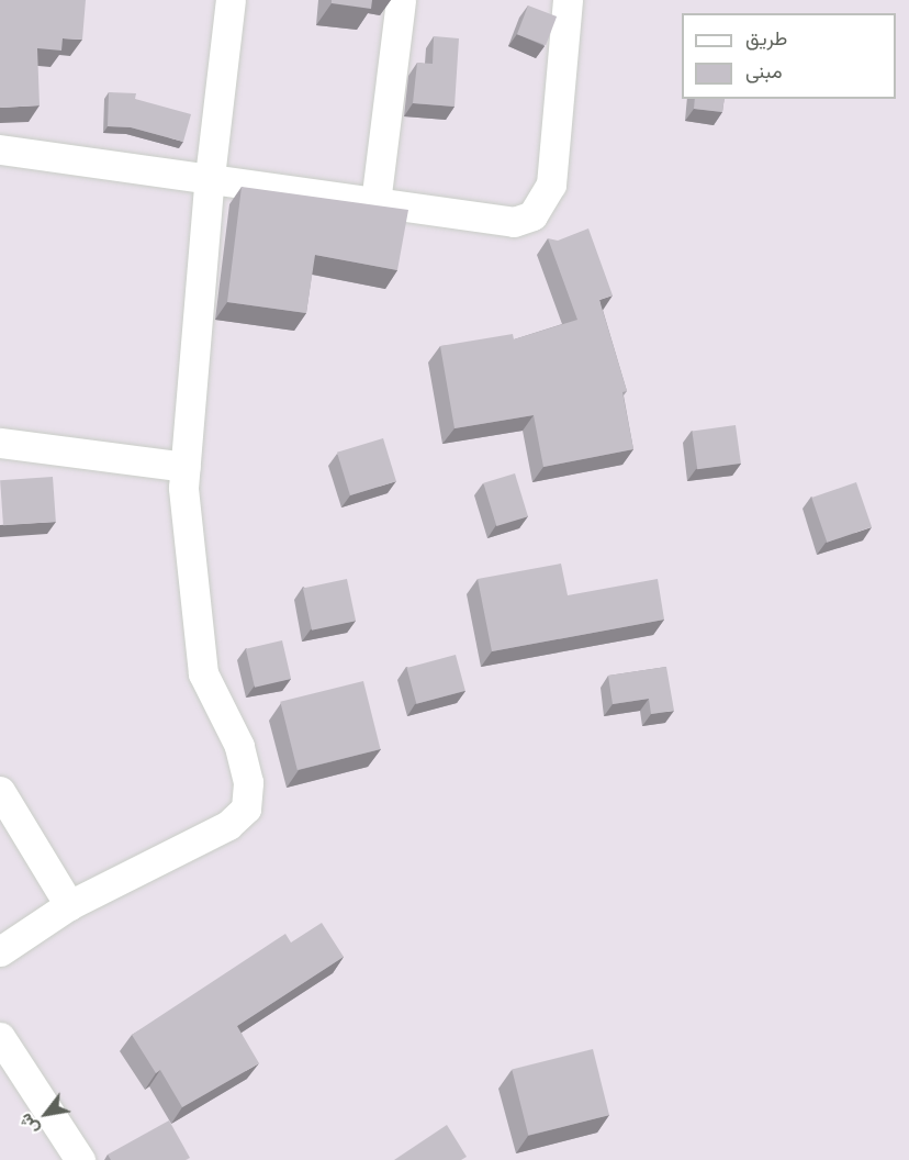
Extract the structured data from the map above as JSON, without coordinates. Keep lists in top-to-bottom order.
{
  "legend": ["طريق", "مبنى"],
  "north": "bottom left"
}
